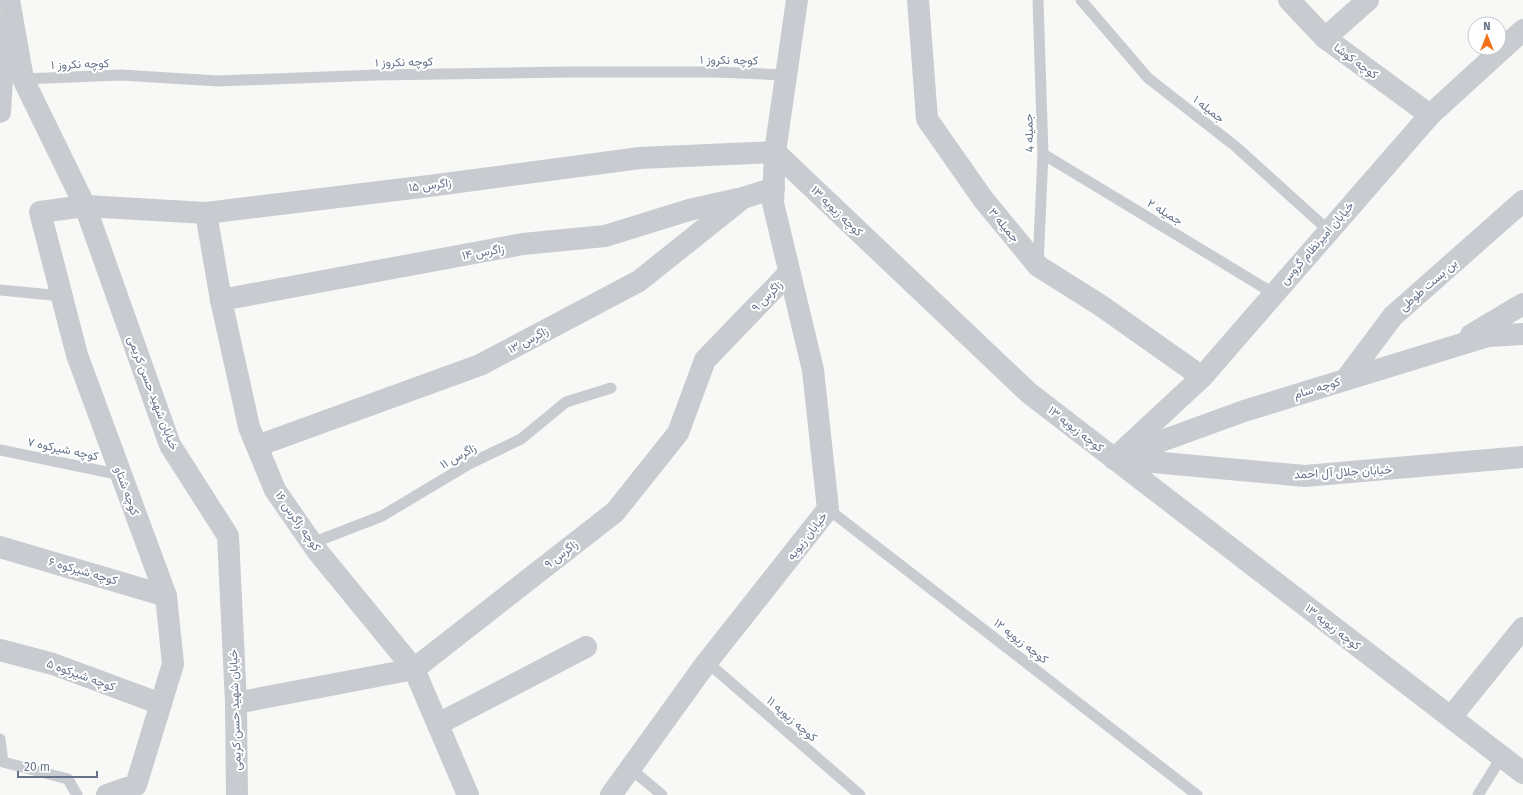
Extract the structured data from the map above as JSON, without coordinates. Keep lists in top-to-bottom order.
{
  "streets": {
    "street": [
      "کوچه کوشا",
      "زاگرس ۱۵",
      "کوچه زیویه ۱۳",
      "جمیله ۳",
      "خیابان امیرنظام گروس",
      "زاگرس ۱۴",
      "بن بست طوطی",
      "زاگرس ۹",
      "زاگرس ۱۳",
      "کوچه سام",
      "خیابان شهید حسن کریمی",
      "خیابان جلال آل احمد",
      "کوچه شتاو",
      "کوچه زاگرس ۱۶",
      "خیابان زیویه",
      "کوچه شیرکوه ۶",
      "کوچه شیرکوه ۵"
    ],
    "lane": [
      "کوچه نکروز ۱",
      "جمیله ۱",
      "جمیله 4",
      "جمیله ۲",
      "کوچه شیرکوه ۷",
      "زاگرس ۱۱",
      "کوچه زیویه ۱۲",
      "کوچه زیویه ۱۱"
    ]
  },
  "crossings": [
    ["کوچه نکروز ۱", "خیابان شهید حسن کریمی"],
    ["کوچه کوشا", "خیابان امیرنظام گروس"],
    ["جمیله ۱", "خیابان امیرنظام گروس"],
    ["جمیله 4", "جمیله ۲"],
    ["جمیله 4", "جمیله ۳"],
    ["زاگرس ۱۵", "کوچه زیویه ۱۳"],
    ["زاگرس ۱۵", "خیابان شهید حسن کریمی"],
    ["زاگرس ۱۵", "کوچه شتاو"],
    ["زاگرس ۱۵", "کوچه زاگرس ۱۶"],
    ["زاگرس ۱۵", "خیابان زیویه"],
    ["کوچه زیویه ۱۳", "خیابان امیرنظام گروس"],
    ["کوچه زیویه ۱۳", "کوچه سام"],
    ["کوچه زیویه ۱۳", "خیابان جلال آل احمد"],
    ["کوچه زیویه ۱۳", "خیابان زیویه"],
    ["جمیله ۲", "خیابان امیرنظام گروس"],
    ["جمیله ۳", "خیابان امیرنظام گروس"],
    ["خیابان امیرنظام گروس", "کوچه سام"],
    ["خیابان امیرنظام گروس", "خیابان جلال آل احمد"],
    ["زاگرس ۱۴", "زاگرس ۱۳"],
    ["زاگرس ۱۴", "کوچه زاگرس ۱۶"],
    ["بن بست طوطی", "کوچه سام"],
    ["زاگرس ۹", "خیابان شهید حسن کریمی"],
    ["زاگرس ۹", "کوچه زاگرس ۱۶"],
    ["زاگرس ۹", "خیابان زیویه"],
    ["زاگرس ۱۳", "کوچه زاگرس ۱۶"],
    ["زاگرس ۱۳", "خیابان زیویه"],
    ["کوچه سام", "خیابان جلال آل احمد"],
    ["خیابان شهید حسن کریمی", "کوچه شتاو"],
    ["کوچه شیرکوه ۷", "کوچه شتاو"],
    ["زاگرس ۱۱", "کوچه زاگرس ۱۶"],
    ["کوچه شتاو", "کوچه شیرکوه ۶"],
    ["کوچه شتاو", "کوچه شیرکوه ۵"],
    ["خیابان زیویه", "کوچه زیویه ۱۲"],
    ["خیابان زیویه", "کوچه زیویه ۱۱"]
  ],
  "scale_bar": "20 m",
  "north": "top"
}
